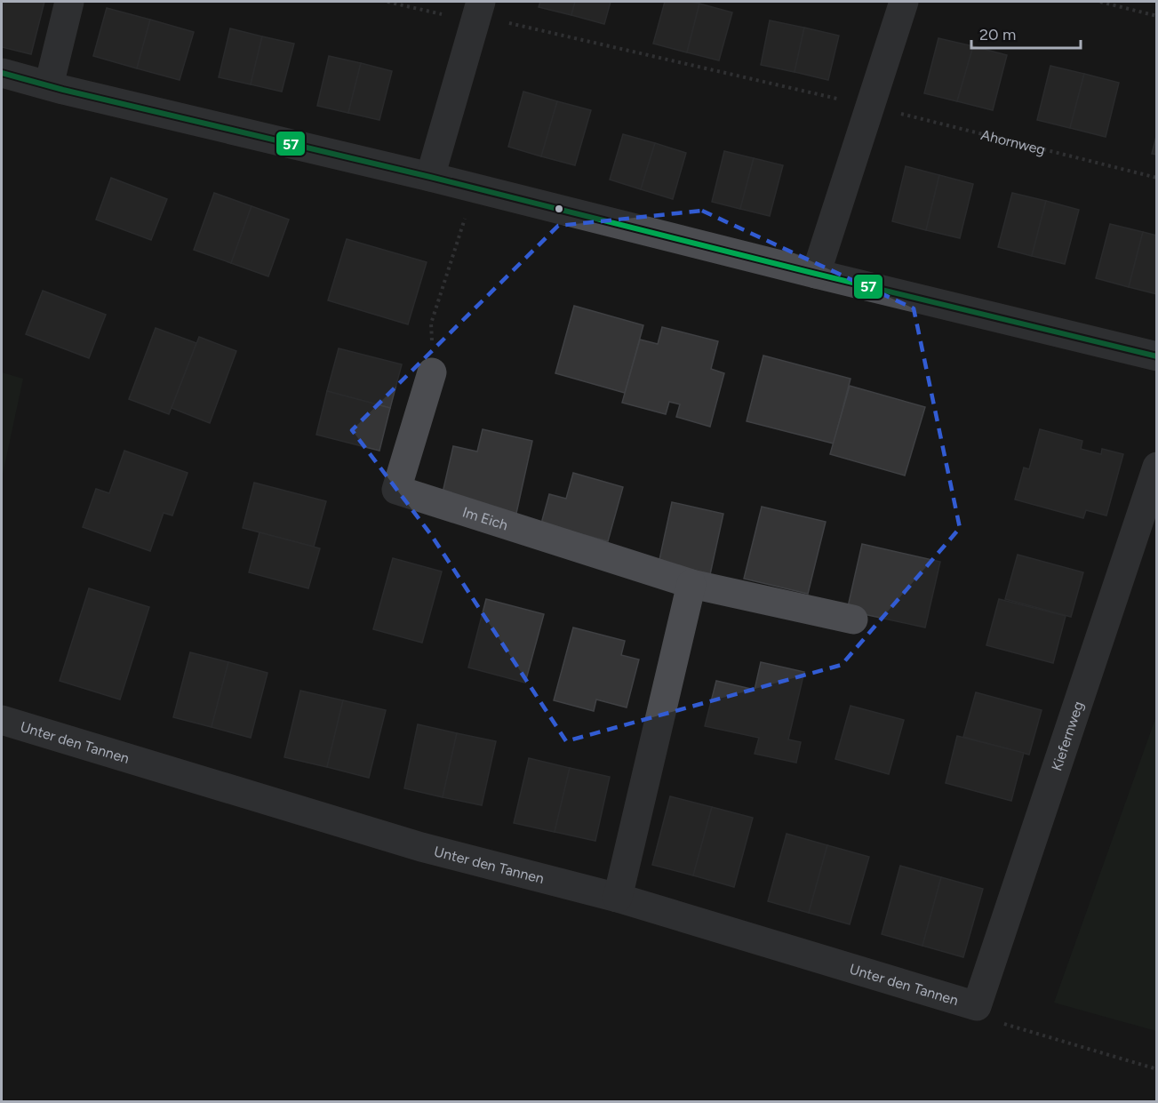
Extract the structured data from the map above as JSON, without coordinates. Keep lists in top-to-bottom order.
{
  "streets": {
    "street": ["Im Eich", "Kiefernweg", "Unter den Tannen"],
    "path": ["Ahornweg"]
  },
  "crossings": [
    ["Kiefernweg", "Unter den Tannen"]
  ],
  "lines": ["transit line 57"],
  "scale_bar": "20 m"
}
